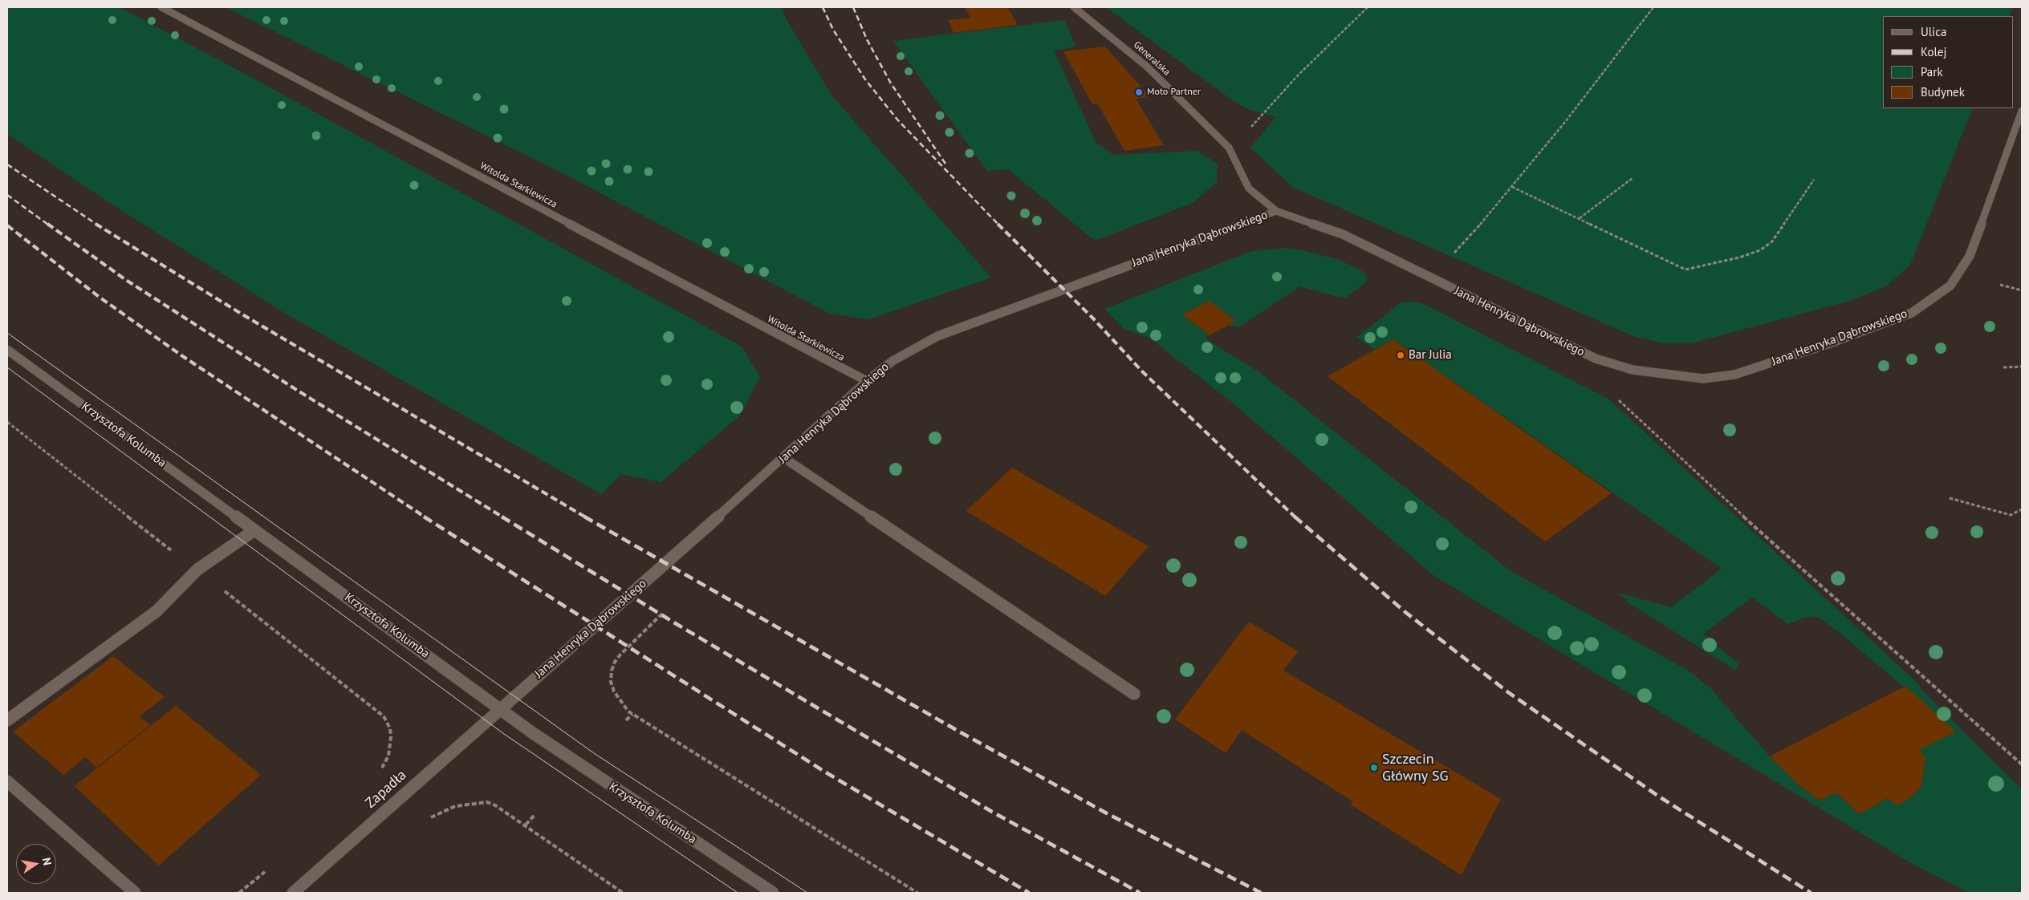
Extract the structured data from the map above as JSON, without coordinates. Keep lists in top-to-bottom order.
{
  "streets": {
    "street": [
      "Generalska",
      "Witolda Starkiewicza",
      "Jana Henryka Dąbrowskiego",
      "Krzysztofa Kolumba",
      "Zapadła"
    ]
  },
  "crossings": [
    ["Generalska", "Jana Henryka Dąbrowskiego"],
    ["Witolda Starkiewicza", "Jana Henryka Dąbrowskiego"],
    ["Jana Henryka Dąbrowskiego", "Krzysztofa Kolumba"],
    ["Jana Henryka Dąbrowskiego", "Zapadła"],
    ["Krzysztofa Kolumba", "Zapadła"]
  ],
  "places": ["Moto Partner", "Bar Julia", "Szczecin Główny SG"],
  "legend": [
    "Ulica",
    "Kolej",
    "Park",
    "Budynek"
  ],
  "north": "right"
}
